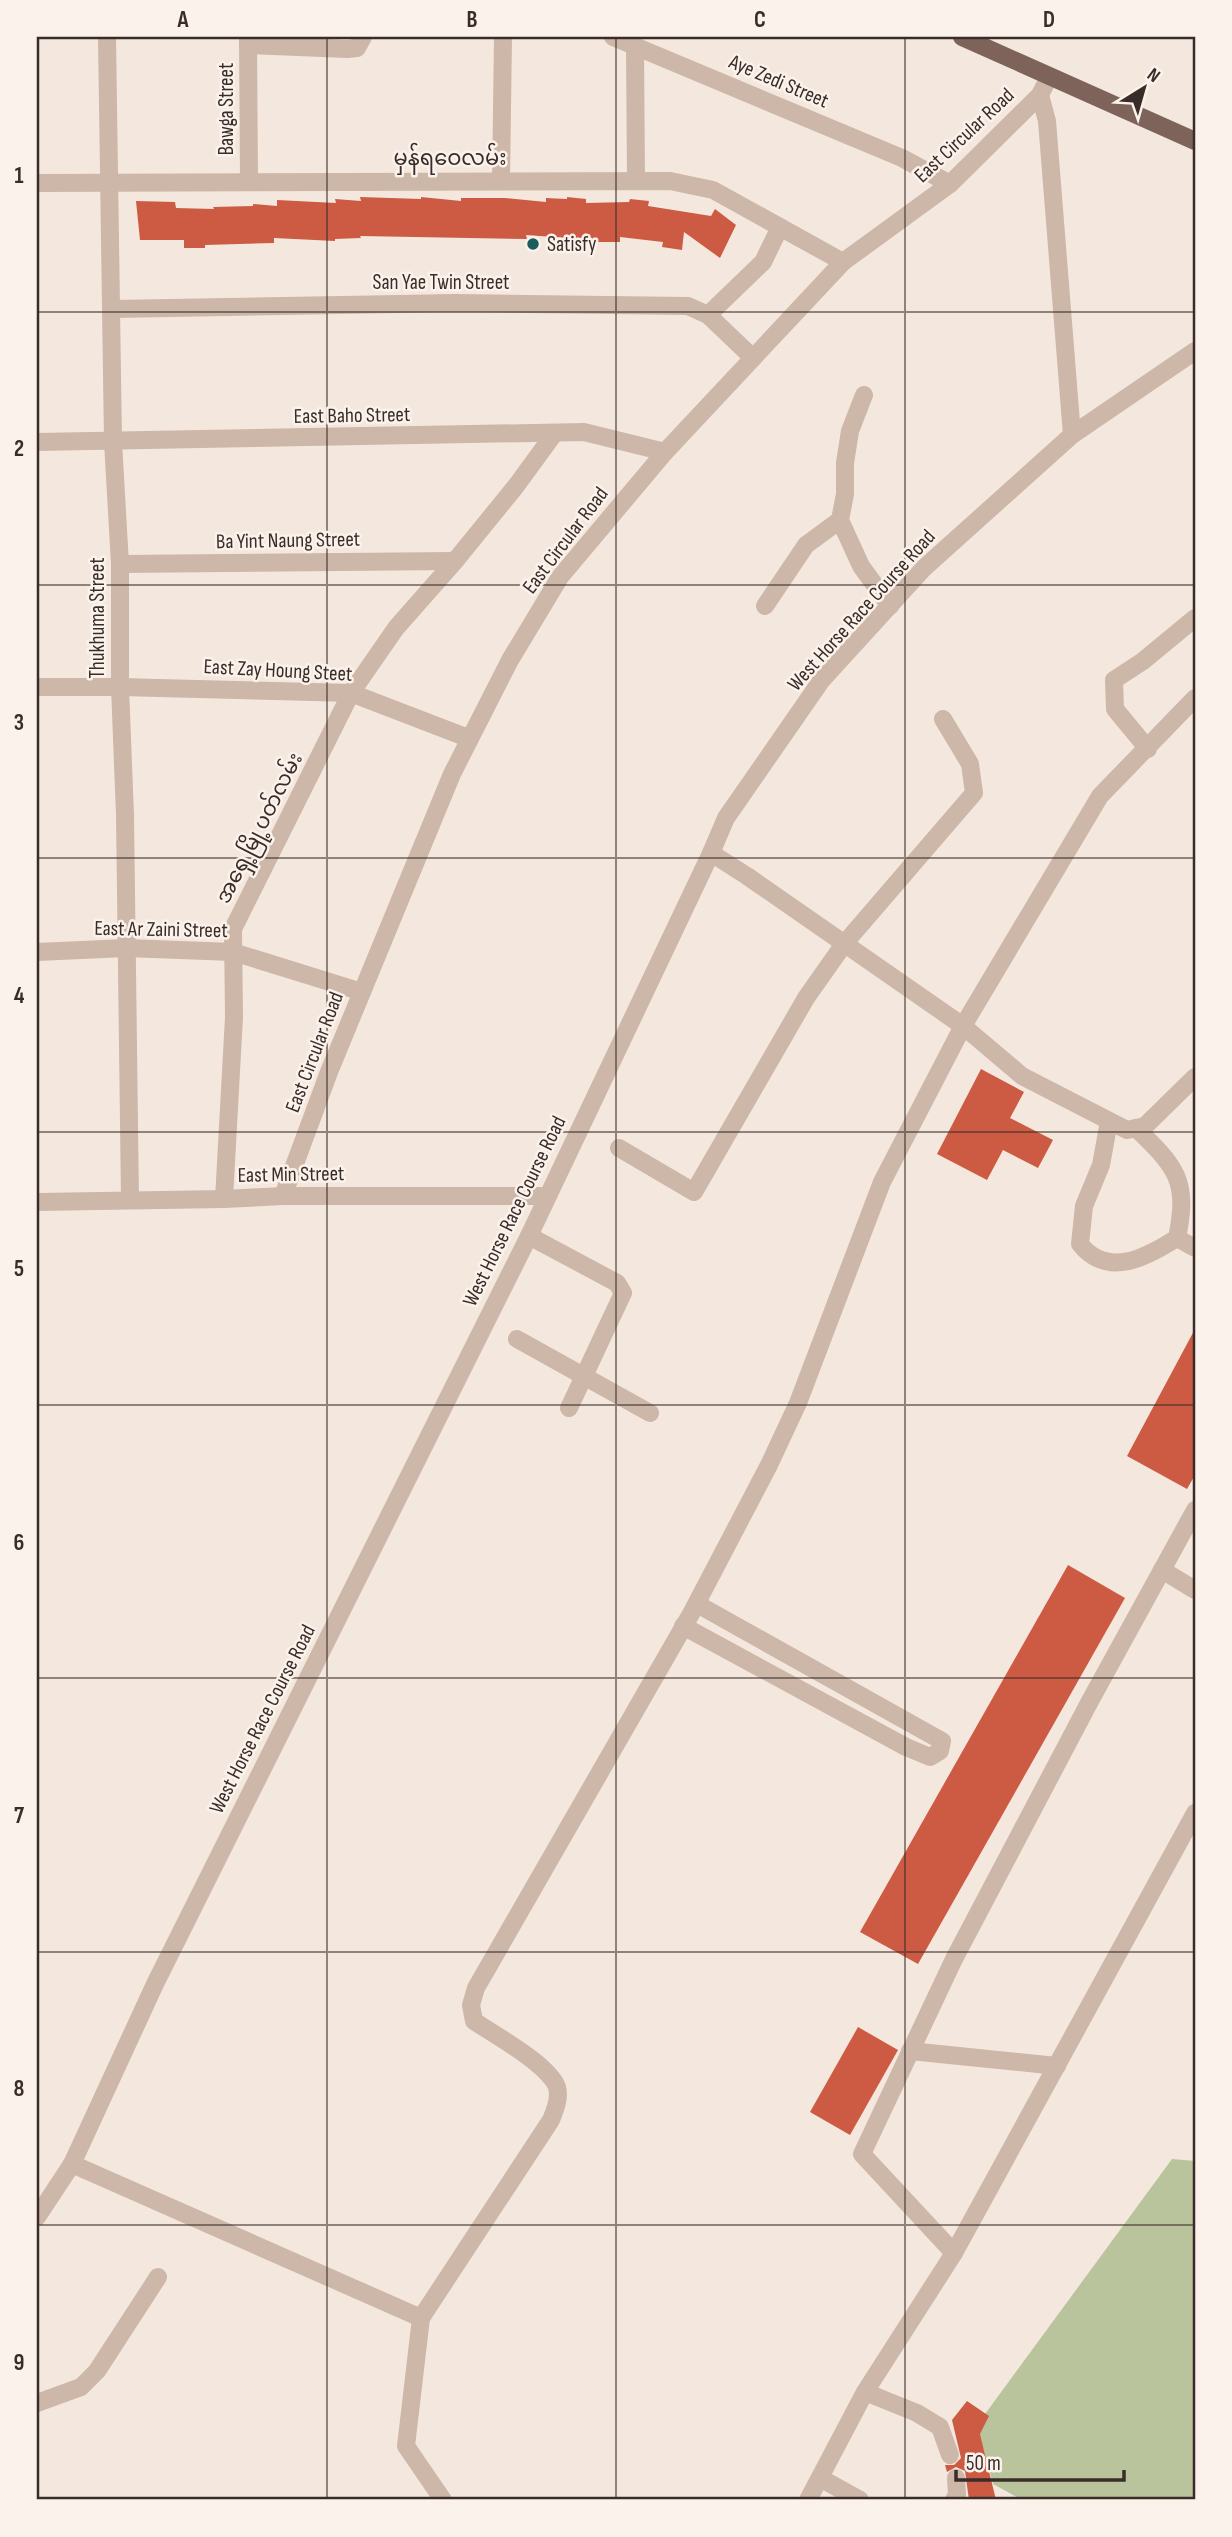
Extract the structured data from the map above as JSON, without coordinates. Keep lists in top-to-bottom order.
{
  "streets": {
    "street": [
      "Aye Zedi Street",
      "Bawga Street",
      "East Circular Road",
      "မှန်ရဝေလမ်း",
      "San Yae Twin Street",
      "East Baho Street",
      "Ba Yint Naung Street",
      "West Horse Race Course Road",
      "Thukhuma Street",
      "East Zay Houng Steet",
      "အရှေ့မြို့ပတ်လမ်း",
      "East Ar Zaini Street",
      "East Min Street"
    ]
  },
  "crossings": [
    ["Aye Zedi Street", "East Circular Road"],
    ["Bawga Street", "မှန်ရဝေလမ်း"],
    ["East Circular Road", "မှန်ရဝေလမ်း"],
    ["East Circular Road", "San Yae Twin Street"],
    ["East Circular Road", "East Baho Street"],
    ["East Circular Road", "East Zay Houng Steet"],
    ["East Circular Road", "East Ar Zaini Street"],
    ["East Circular Road", "East Min Street"],
    ["မှန်ရဝေလမ်း", "Thukhuma Street"],
    ["San Yae Twin Street", "Thukhuma Street"],
    ["East Baho Street", "Thukhuma Street"],
    ["East Baho Street", "အရှေ့မြို့ပတ်လမ်း"],
    ["Ba Yint Naung Street", "Thukhuma Street"],
    ["Ba Yint Naung Street", "အရှေ့မြို့ပတ်လမ်း"],
    ["West Horse Race Course Road", "East Min Street"],
    ["Thukhuma Street", "East Zay Houng Steet"],
    ["Thukhuma Street", "East Ar Zaini Street"],
    ["Thukhuma Street", "East Min Street"],
    ["East Zay Houng Steet", "အရှေ့မြို့ပတ်လမ်း"],
    ["အရှေ့မြို့ပတ်လမ်း", "East Ar Zaini Street"],
    ["အရှေ့မြို့ပတ်လမ်း", "East Min Street"]
  ],
  "places": ["Satisfy"],
  "scale_bar": "50 m",
  "north": "top right",
  "grid": {
    "columns": [
      "A",
      "B",
      "C",
      "D"
    ],
    "rows": [
      "1",
      "2",
      "3",
      "4",
      "5",
      "6",
      "7",
      "8",
      "9"
    ]
  }
}
